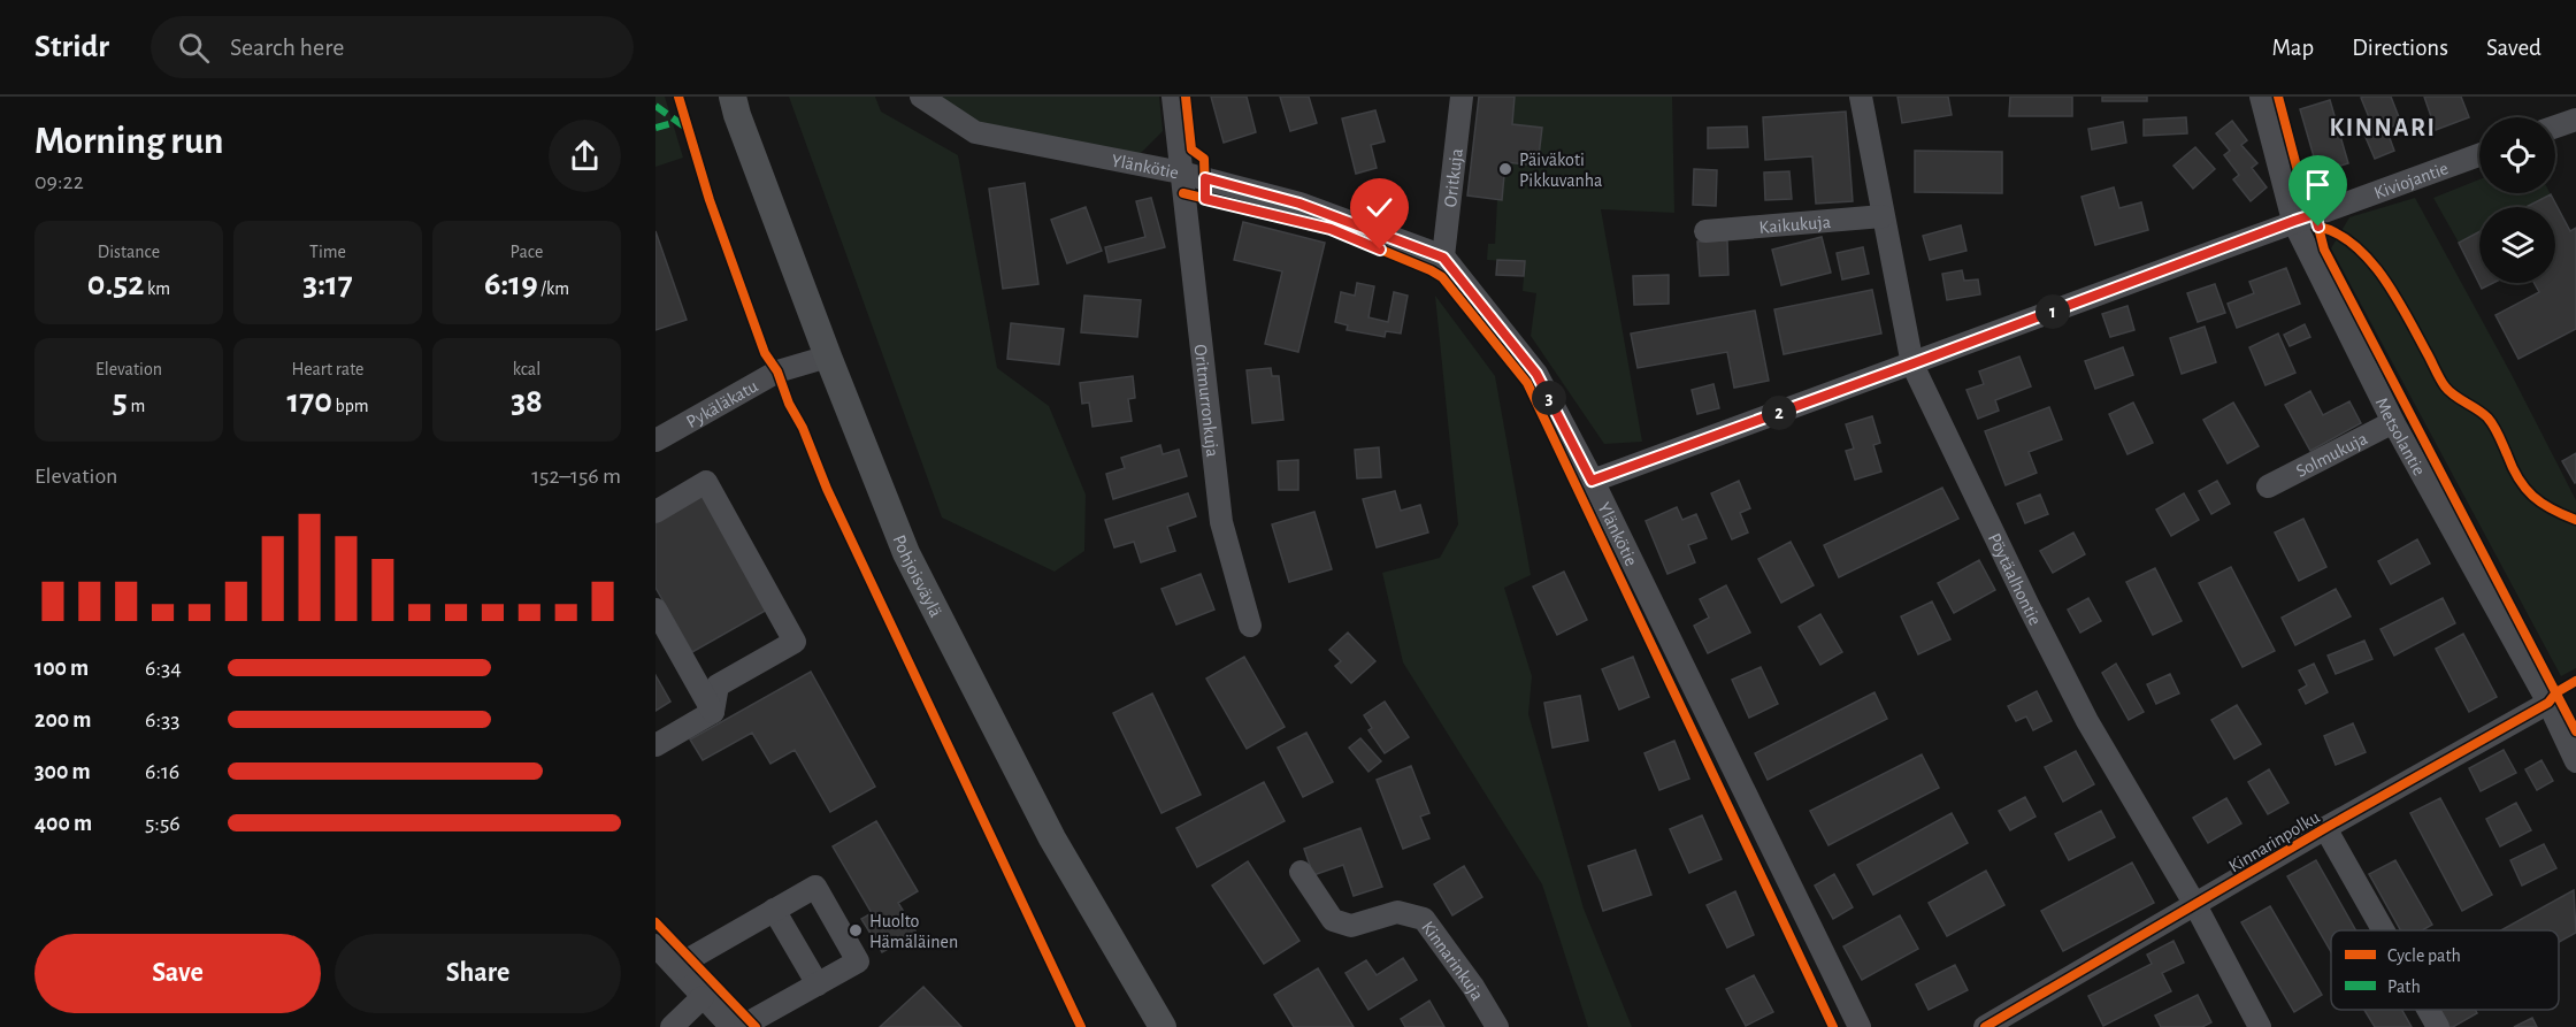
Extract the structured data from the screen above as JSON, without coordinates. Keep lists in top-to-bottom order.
{
  "streets": {
    "main road": ["Pohjoisväylä"],
    "street": [
      "Ylänkötie",
      "Oritkuja",
      "Kiviojantie",
      "Kaikukuja",
      "Oritmurronkuja",
      "Pykäläkatu",
      "Metsolantie",
      "Solmukuja",
      "Pöytäalhontie",
      "Kinnarinpolku",
      "Kinnarinkuja"
    ]
  },
  "crossings": [
    ["Ylänkötie", "Oritkuja"],
    ["Ylänkötie", "Kiviojantie"],
    ["Ylänkötie", "Oritmurronkuja"],
    ["Kiviojantie", "Metsolantie"],
    ["Kiviojantie", "Pöytäalhontie"],
    ["Kaikukuja", "Pöytäalhontie"],
    ["Pykäläkatu", "Pohjoisväylä"],
    ["Metsolantie", "Solmukuja"],
    ["Metsolantie", "Kinnarinpolku"],
    ["Pöytäalhontie", "Kinnarinpolku"]
  ],
  "districts": ["KINNARI"],
  "places": ["Päiväkoti Pikkuvanha", "Huolto Hämäläinen"],
  "legend": ["Cycle path", "Path"],
  "page": {
    "header": "Stridr",
    "search": "Search here",
    "nav": ["Map", "Directions", "Saved"],
    "heading": ["Morning run", "09:22"],
    "stats": [
      ["Distance", "0.52 km"],
      ["Time", "3:17"],
      ["Pace", "6:19 /km"],
      ["Elevation", "5 m"],
      ["Heart rate", "170 bpm"],
      ["kcal", "38"]
    ],
    "pins": ["1", "3", "2"],
    "chart": ["Elevation", "152–156 m"],
    "list": [
      {
        "name": "100 m",
        "note": "6:34"
      },
      {
        "name": "200 m",
        "note": "6:33"
      },
      {
        "name": "300 m",
        "note": "6:16"
      },
      {
        "name": "400 m",
        "note": "5:56"
      }
    ],
    "buttons": ["Save", "Share"]
  }
}
